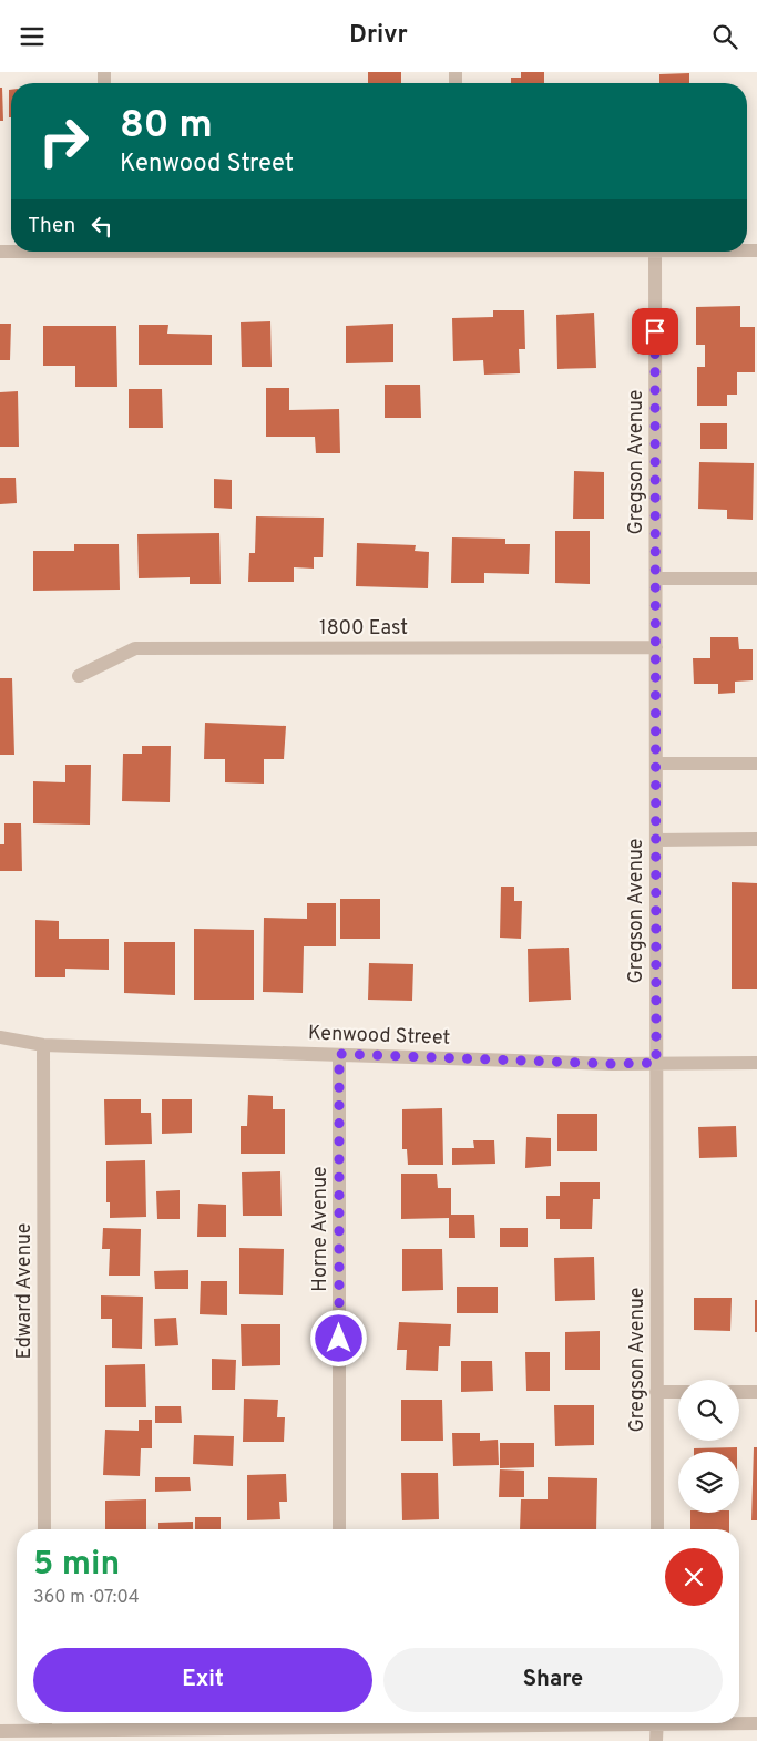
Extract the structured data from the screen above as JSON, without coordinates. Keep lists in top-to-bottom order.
{
  "streets": {
    "street": [
      "Gregson Avenue",
      "1800 East",
      "Kenwood Street",
      "Horne Avenue",
      "Edward Avenue"
    ]
  },
  "crossings": [
    ["Gregson Avenue", "1800 East"],
    ["Gregson Avenue", "Kenwood Street"],
    ["Kenwood Street", "Horne Avenue"],
    ["Kenwood Street", "Edward Avenue"]
  ],
  "page": {
    "header": "Drivr",
    "turn": ["80 m", "Kenwood Street"],
    "then": "Then",
    "heading": ["5 min", "360 m · 07:04"],
    "buttons": ["Exit", "Share"]
  }
}
